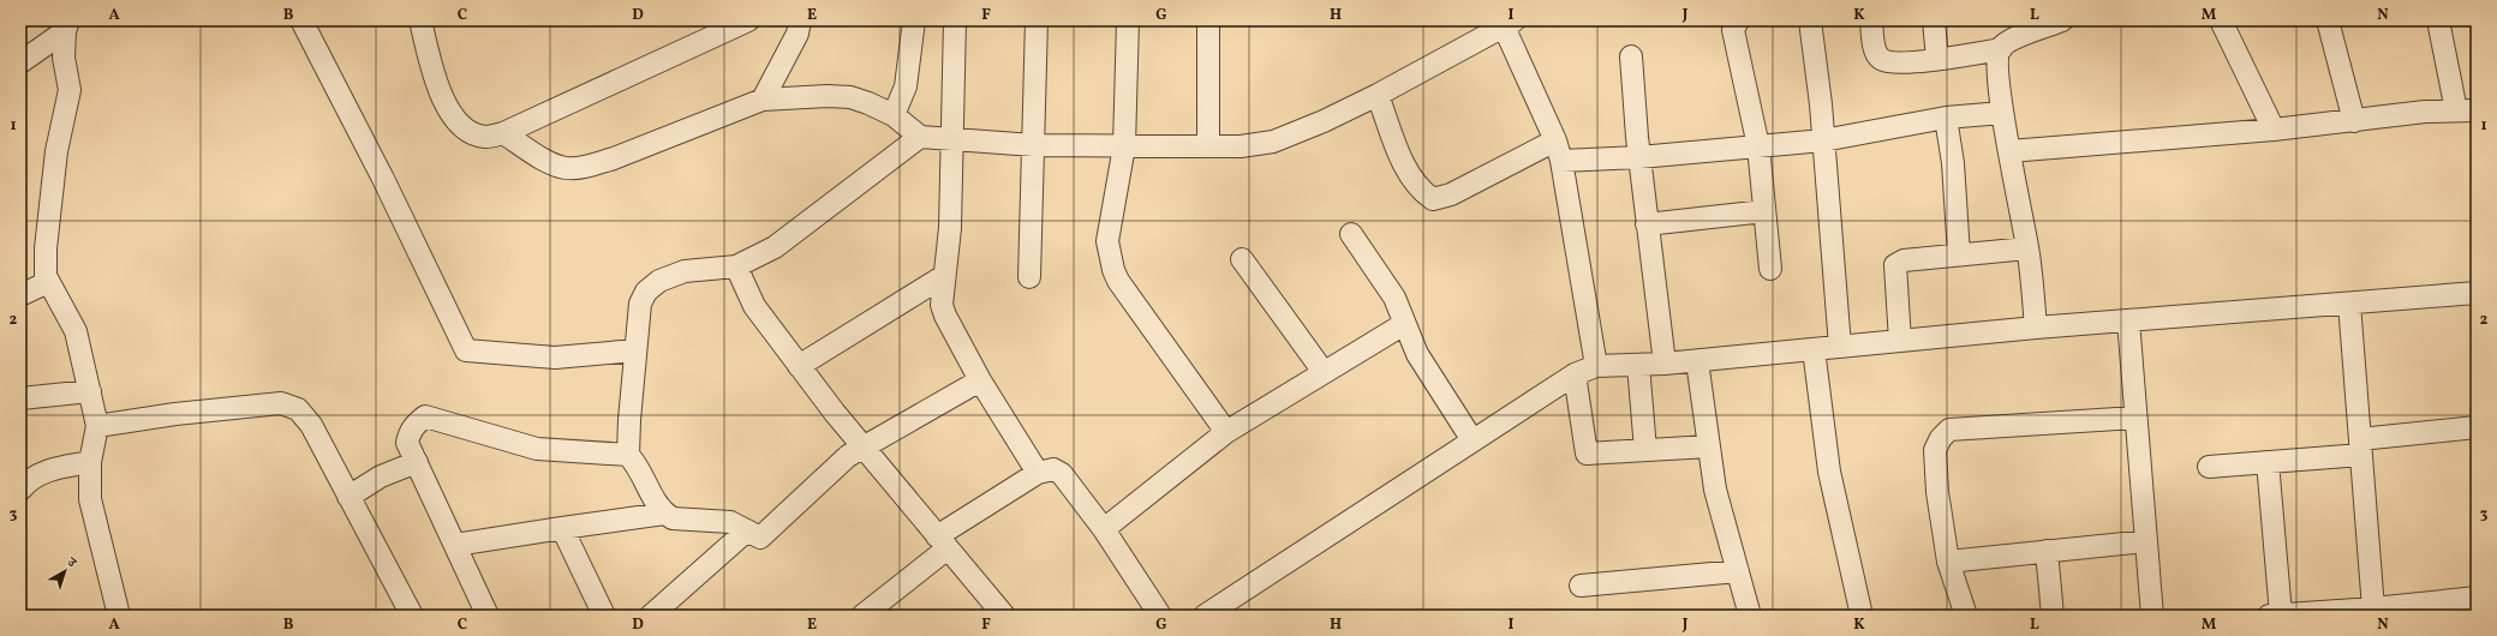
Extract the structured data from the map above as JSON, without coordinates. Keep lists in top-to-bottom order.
{
  "north": "top right",
  "grid": {
    "columns": [
      "A",
      "B",
      "C",
      "D",
      "E",
      "F",
      "G",
      "H",
      "I",
      "J",
      "K",
      "L",
      "M",
      "N"
    ],
    "rows": ["1", "2", "3"]
  }
}
